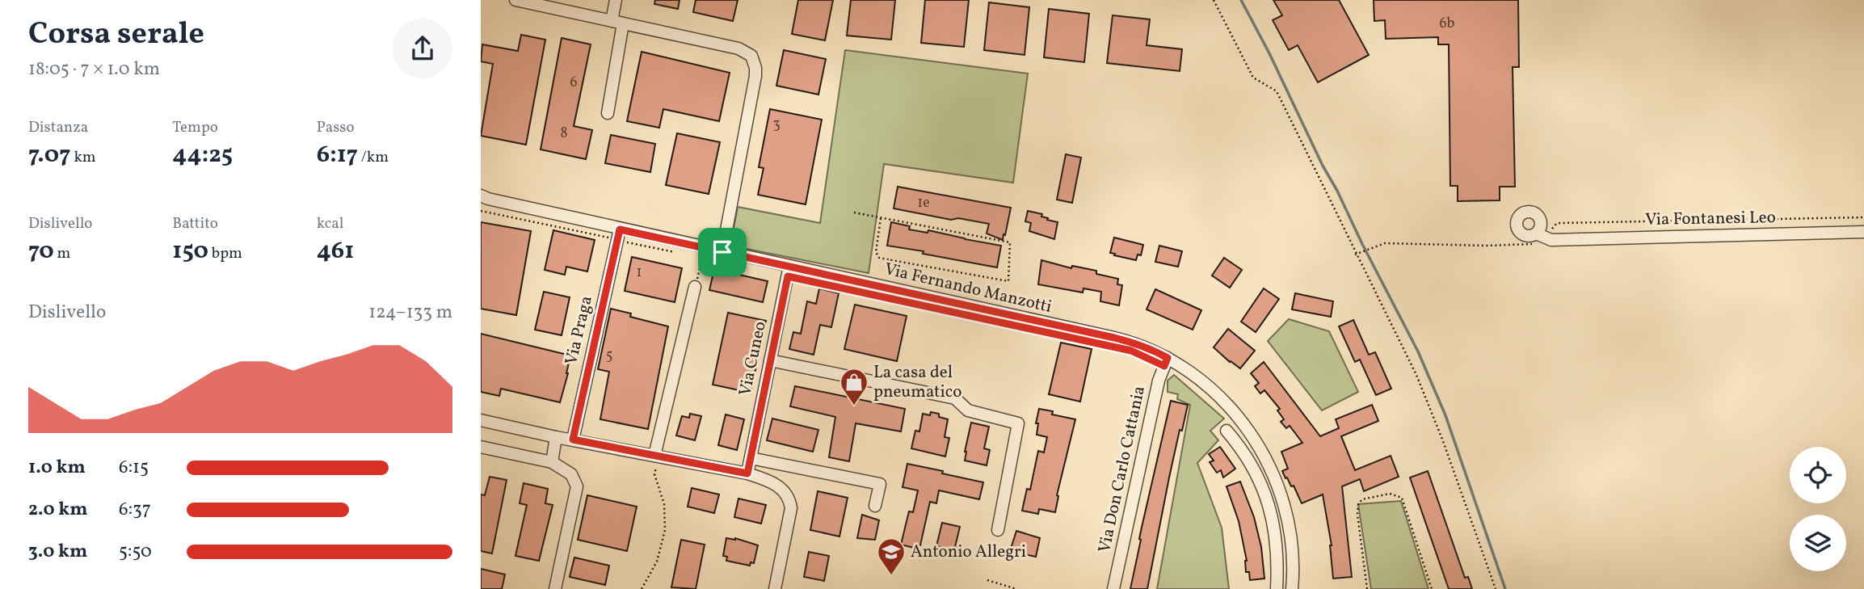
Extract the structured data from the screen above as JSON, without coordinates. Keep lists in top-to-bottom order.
{
  "streets": {
    "street": [
      "Via Fontanesi Leo",
      "Via Fernando Manzotti",
      "Via Praga",
      "Via Cuneo",
      "Via Don Carlo Cattania"
    ]
  },
  "crossings": [
    ["Via Fernando Manzotti", "Via Praga"],
    ["Via Fernando Manzotti", "Via Cuneo"],
    ["Via Fernando Manzotti", "Via Don Carlo Cattania"]
  ],
  "places": {
    "shop": ["La casa del pneumatico"],
    "school or university": ["Antonio Allegri"]
  },
  "house_numbers": [
    "6b",
    "6",
    "3",
    "8",
    "1e",
    "1",
    "5"
  ],
  "page": {
    "heading": ["Corsa serale", "18:05 · 7 × 1.0 km"],
    "stats": [
      ["Distanza", "7.07 km"],
      ["Tempo", "44:25"],
      ["Passo", "6:17 /km"],
      ["Dislivello", "70 m"],
      ["Battito", "150 bpm"],
      ["kcal", "461"]
    ],
    "chart": ["Dislivello", "124–133 m"],
    "list": [
      {
        "name": "1.0 km",
        "note": "6:15"
      },
      {
        "name": "2.0 km",
        "note": "6:37"
      },
      {
        "name": "3.0 km",
        "note": "5:50"
      }
    ]
  }
}
